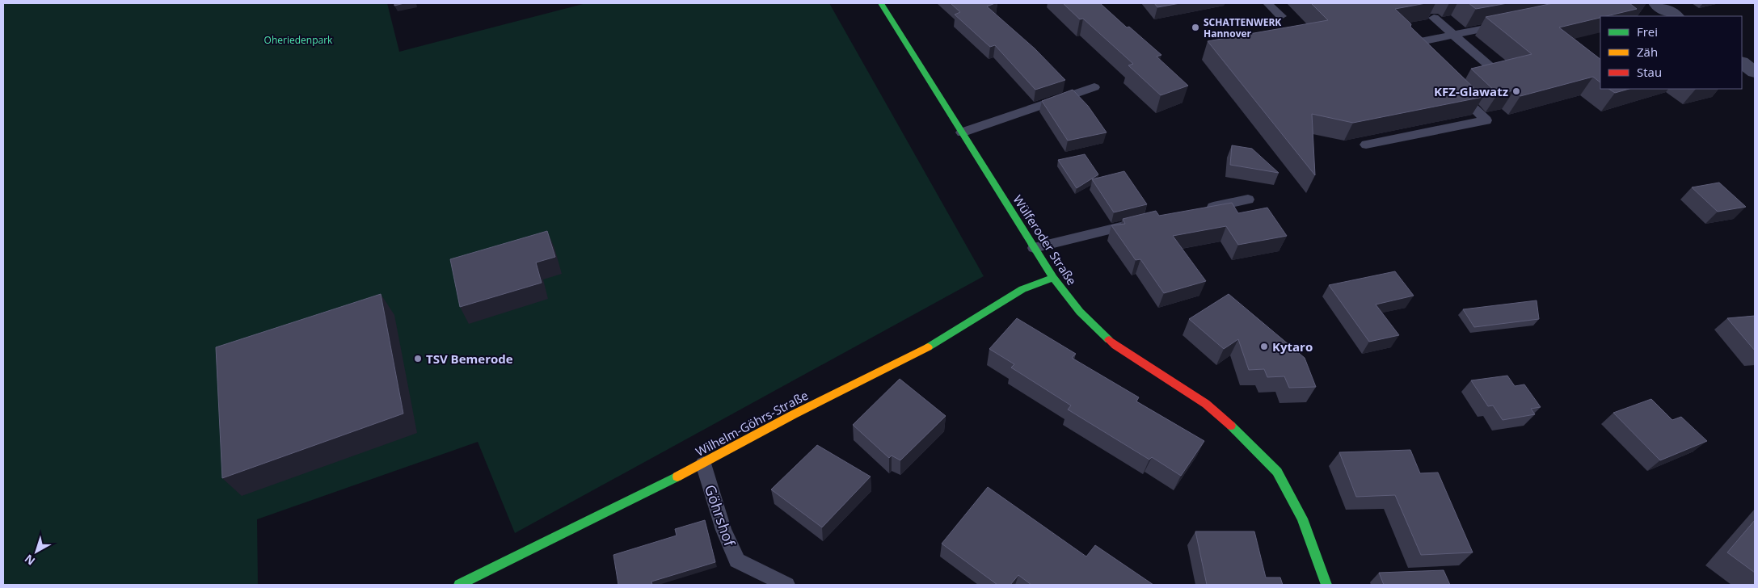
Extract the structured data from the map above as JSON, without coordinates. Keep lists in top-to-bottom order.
{
  "streets": {
    "main road": ["Wülferoder Straße", "Wilhelm-Göhrs-Straße"],
    "lane": ["Göhrshof"]
  },
  "crossings": [
    ["Wülferoder Straße", "Wilhelm-Göhrs-Straße"],
    ["Wilhelm-Göhrs-Straße", "Göhrshof"]
  ],
  "parks": ["Oheriedenpark"],
  "places": [
    "SCHATTENWERK Hannover",
    "KFZ-Glawatz",
    "Kytaro",
    "TSV Bemerode"
  ],
  "legend": ["Frei", "Zäh", "Stau"],
  "north": "bottom left"
}
